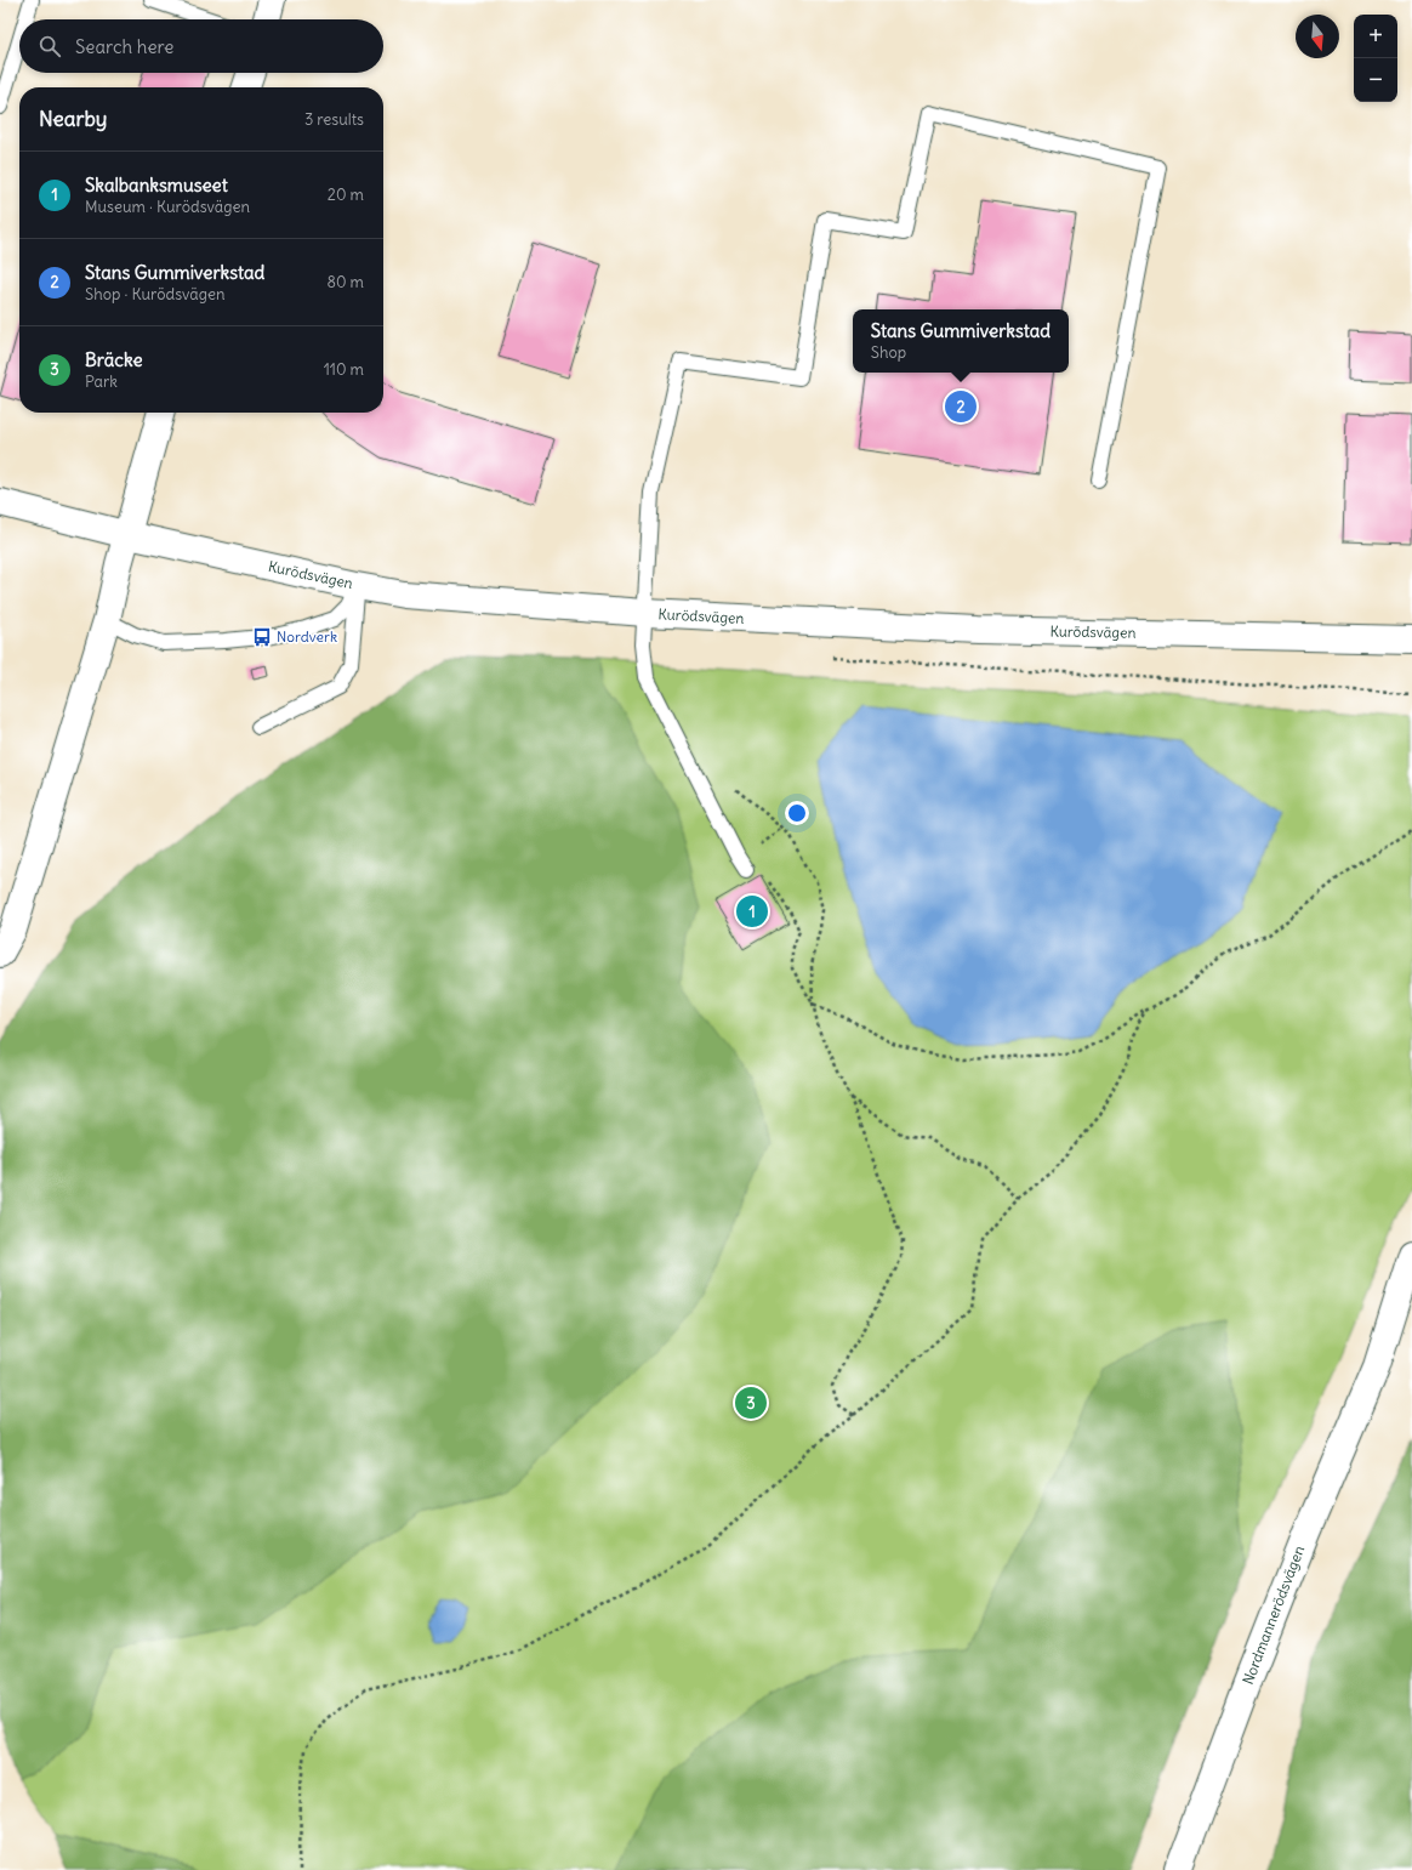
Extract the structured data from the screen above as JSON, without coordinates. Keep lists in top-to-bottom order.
{
  "streets": {
    "street": ["Kurödsvägen", "Nordmannerödsvägen"]
  },
  "places": {
    "bus stop": ["Nordverk"]
  },
  "north": "bottom",
  "page": {
    "map_buttons": ["+", "−"],
    "search": "Search here",
    "heading": ["Nearby", "3 results"],
    "list": [
      {
        "mark": "1",
        "name": "Skalbanksmuseet",
        "note": "Museum · Kurödsvägen",
        "value": "20 m"
      },
      {
        "mark": "2",
        "name": "Stans Gummiverkstad",
        "note": "Shop · Kurödsvägen",
        "value": "80 m"
      },
      {
        "mark": "3",
        "name": "Bräcke",
        "note": "Park",
        "value": "110 m"
      }
    ],
    "popup": ["Stans Gummiverkstad", "Shop"],
    "pins": ["2", "1", "3"]
  }
}
